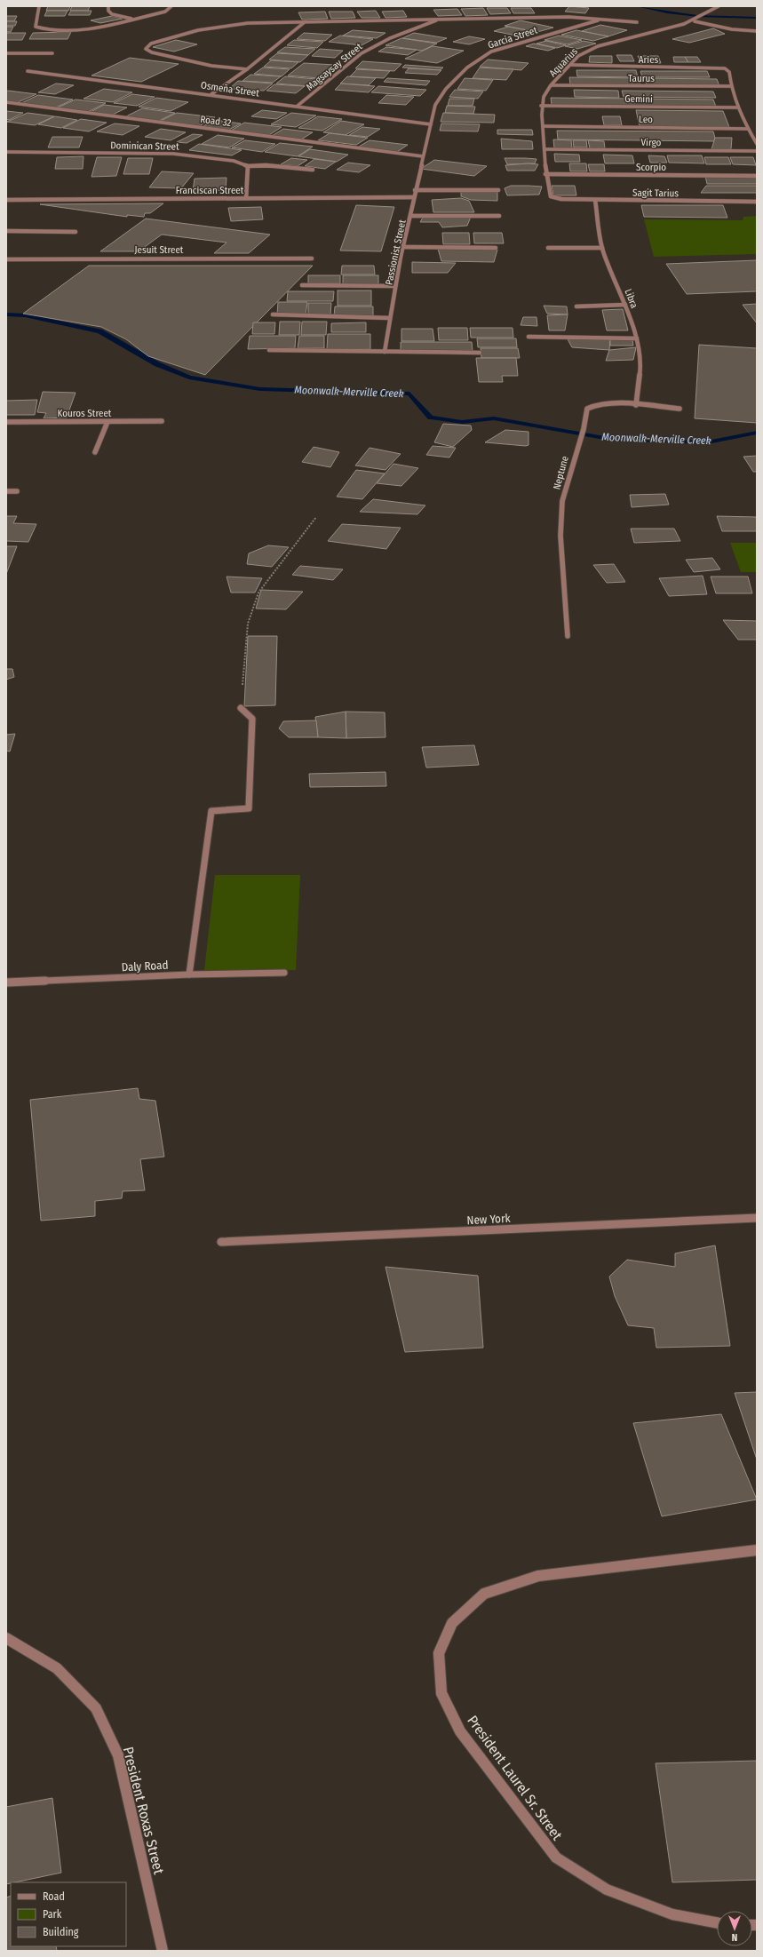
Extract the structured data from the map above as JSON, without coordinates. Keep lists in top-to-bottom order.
{
  "streets": {
    "street": [
      "Garcia Street",
      "Aries",
      "Aquarius",
      "Magsaysay Street",
      "Taurus",
      "Osmeña Street",
      "Gemini",
      "Leo",
      "Road 32",
      "Virgo",
      "Dominican Street",
      "Scorpio",
      "Franciscan Street",
      "Sagit Tarius",
      "Jesuit Street",
      "Passionist Street",
      "Libra",
      "Kouros Street",
      "Neptune",
      "Daly Road",
      "New York",
      "President Laurel Sr. Street",
      "President Roxas Street"
    ]
  },
  "crossings": [
    ["Garcia Street", "Osmeña Street"],
    ["Garcia Street", "Road 32"],
    ["Garcia Street", "Passionist Street"],
    ["Aries", "Aquarius"],
    ["Aries", "Taurus"],
    ["Aquarius", "Taurus"],
    ["Aquarius", "Gemini"],
    ["Magsaysay Street", "Osmeña Street"],
    ["Road 32", "Passionist Street"],
    ["Scorpio", "Sagit Tarius"],
    ["Franciscan Street", "Passionist Street"],
    ["Sagit Tarius", "Libra"],
    ["Libra", "Neptune"]
  ],
  "water": ["Moonwalk-Merville Creek"],
  "legend": ["Road", "Park", "Building"],
  "north": "bottom"
}
